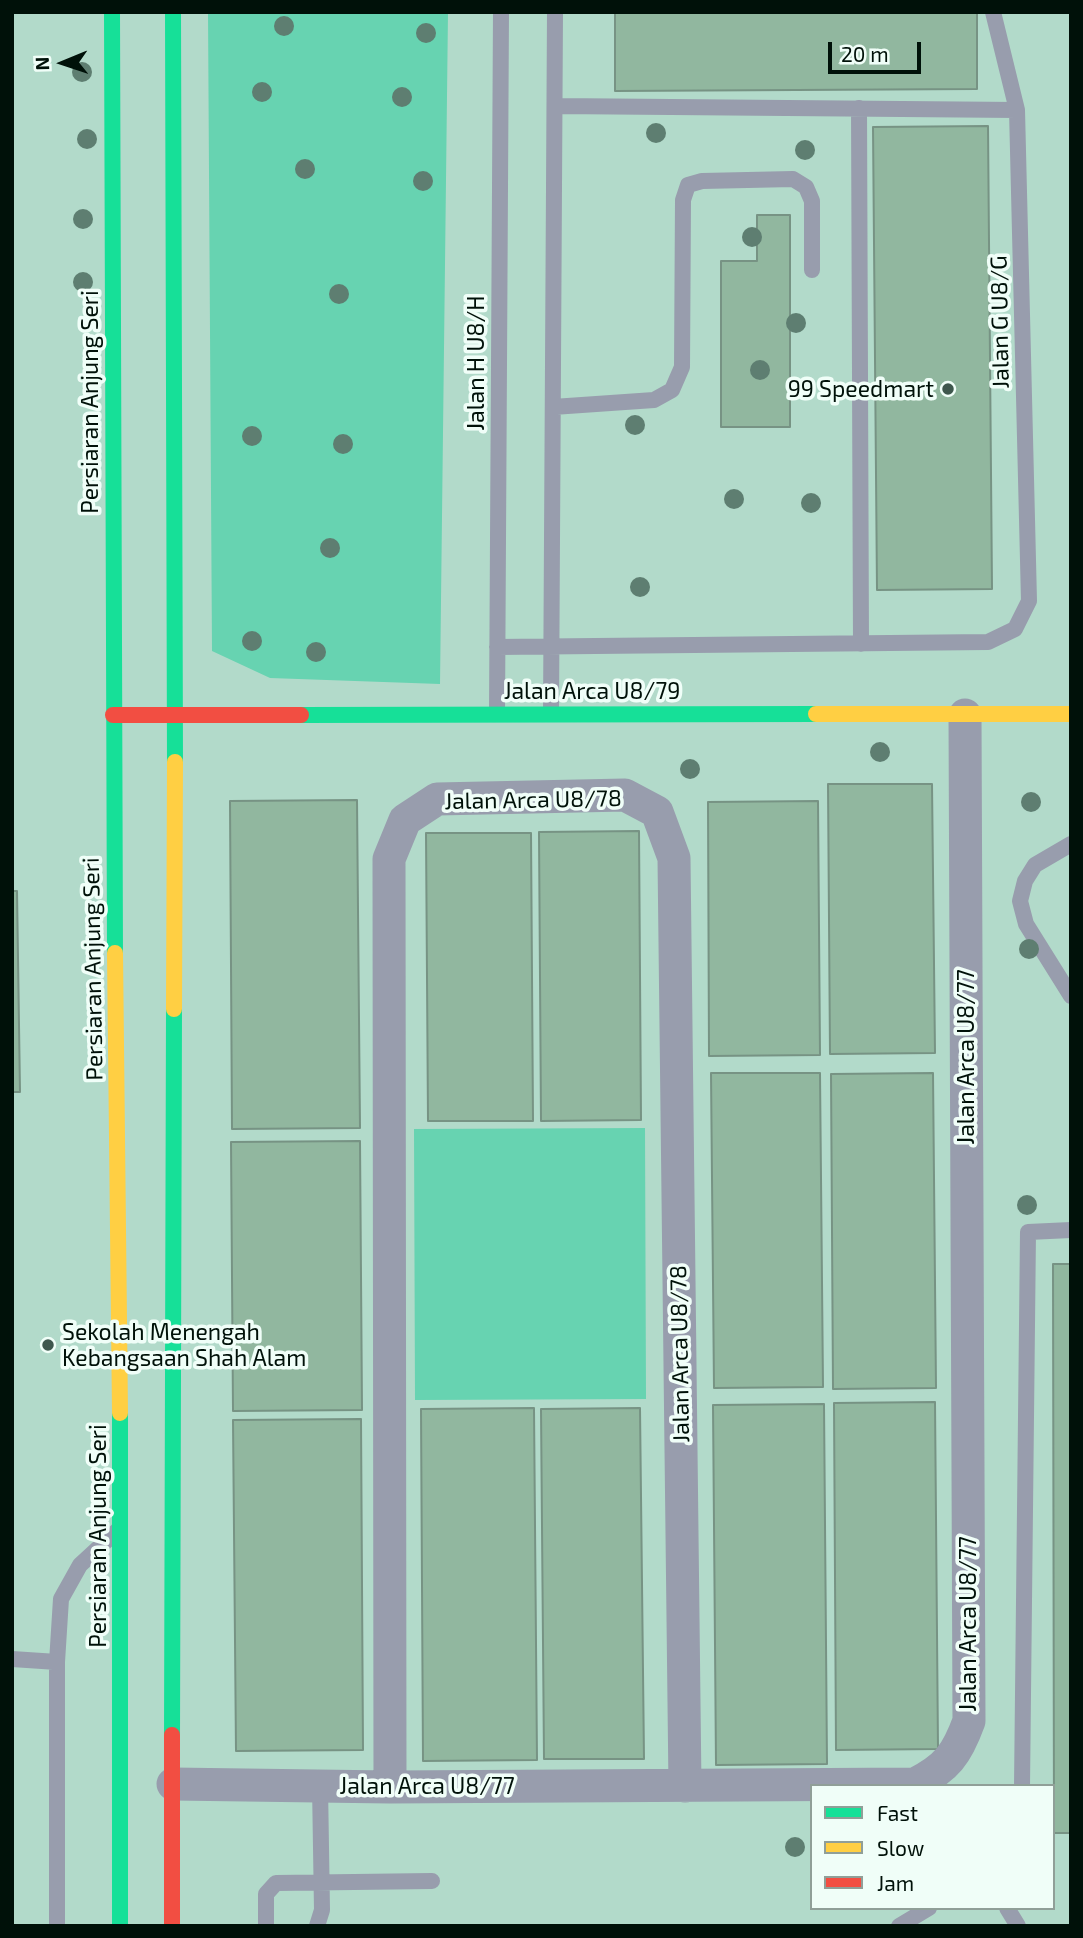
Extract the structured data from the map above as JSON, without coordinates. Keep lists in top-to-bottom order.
{
  "streets": {
    "street": [
      "Persiaran Anjung Seri",
      "Jalan Arca U8/79",
      "Jalan Arca U8/78",
      "Jalan Arca U8/77"
    ],
    "lane": ["Jalan G U8/G", "Jalan H U8/H"]
  },
  "crossings": [
    ["Jalan H U8/H", "Jalan Arca U8/79"],
    ["Persiaran Anjung Seri", "Jalan Arca U8/79"],
    ["Jalan Arca U8/79", "Jalan Arca U8/77"],
    ["Jalan Arca U8/78", "Jalan Arca U8/77"]
  ],
  "places": ["99 Speedmart", "Sekolah Menengah Kebangsaan Shah Alam"],
  "legend": ["Fast", "Slow", "Jam"],
  "scale_bar": "20 m",
  "north": "left"
}
